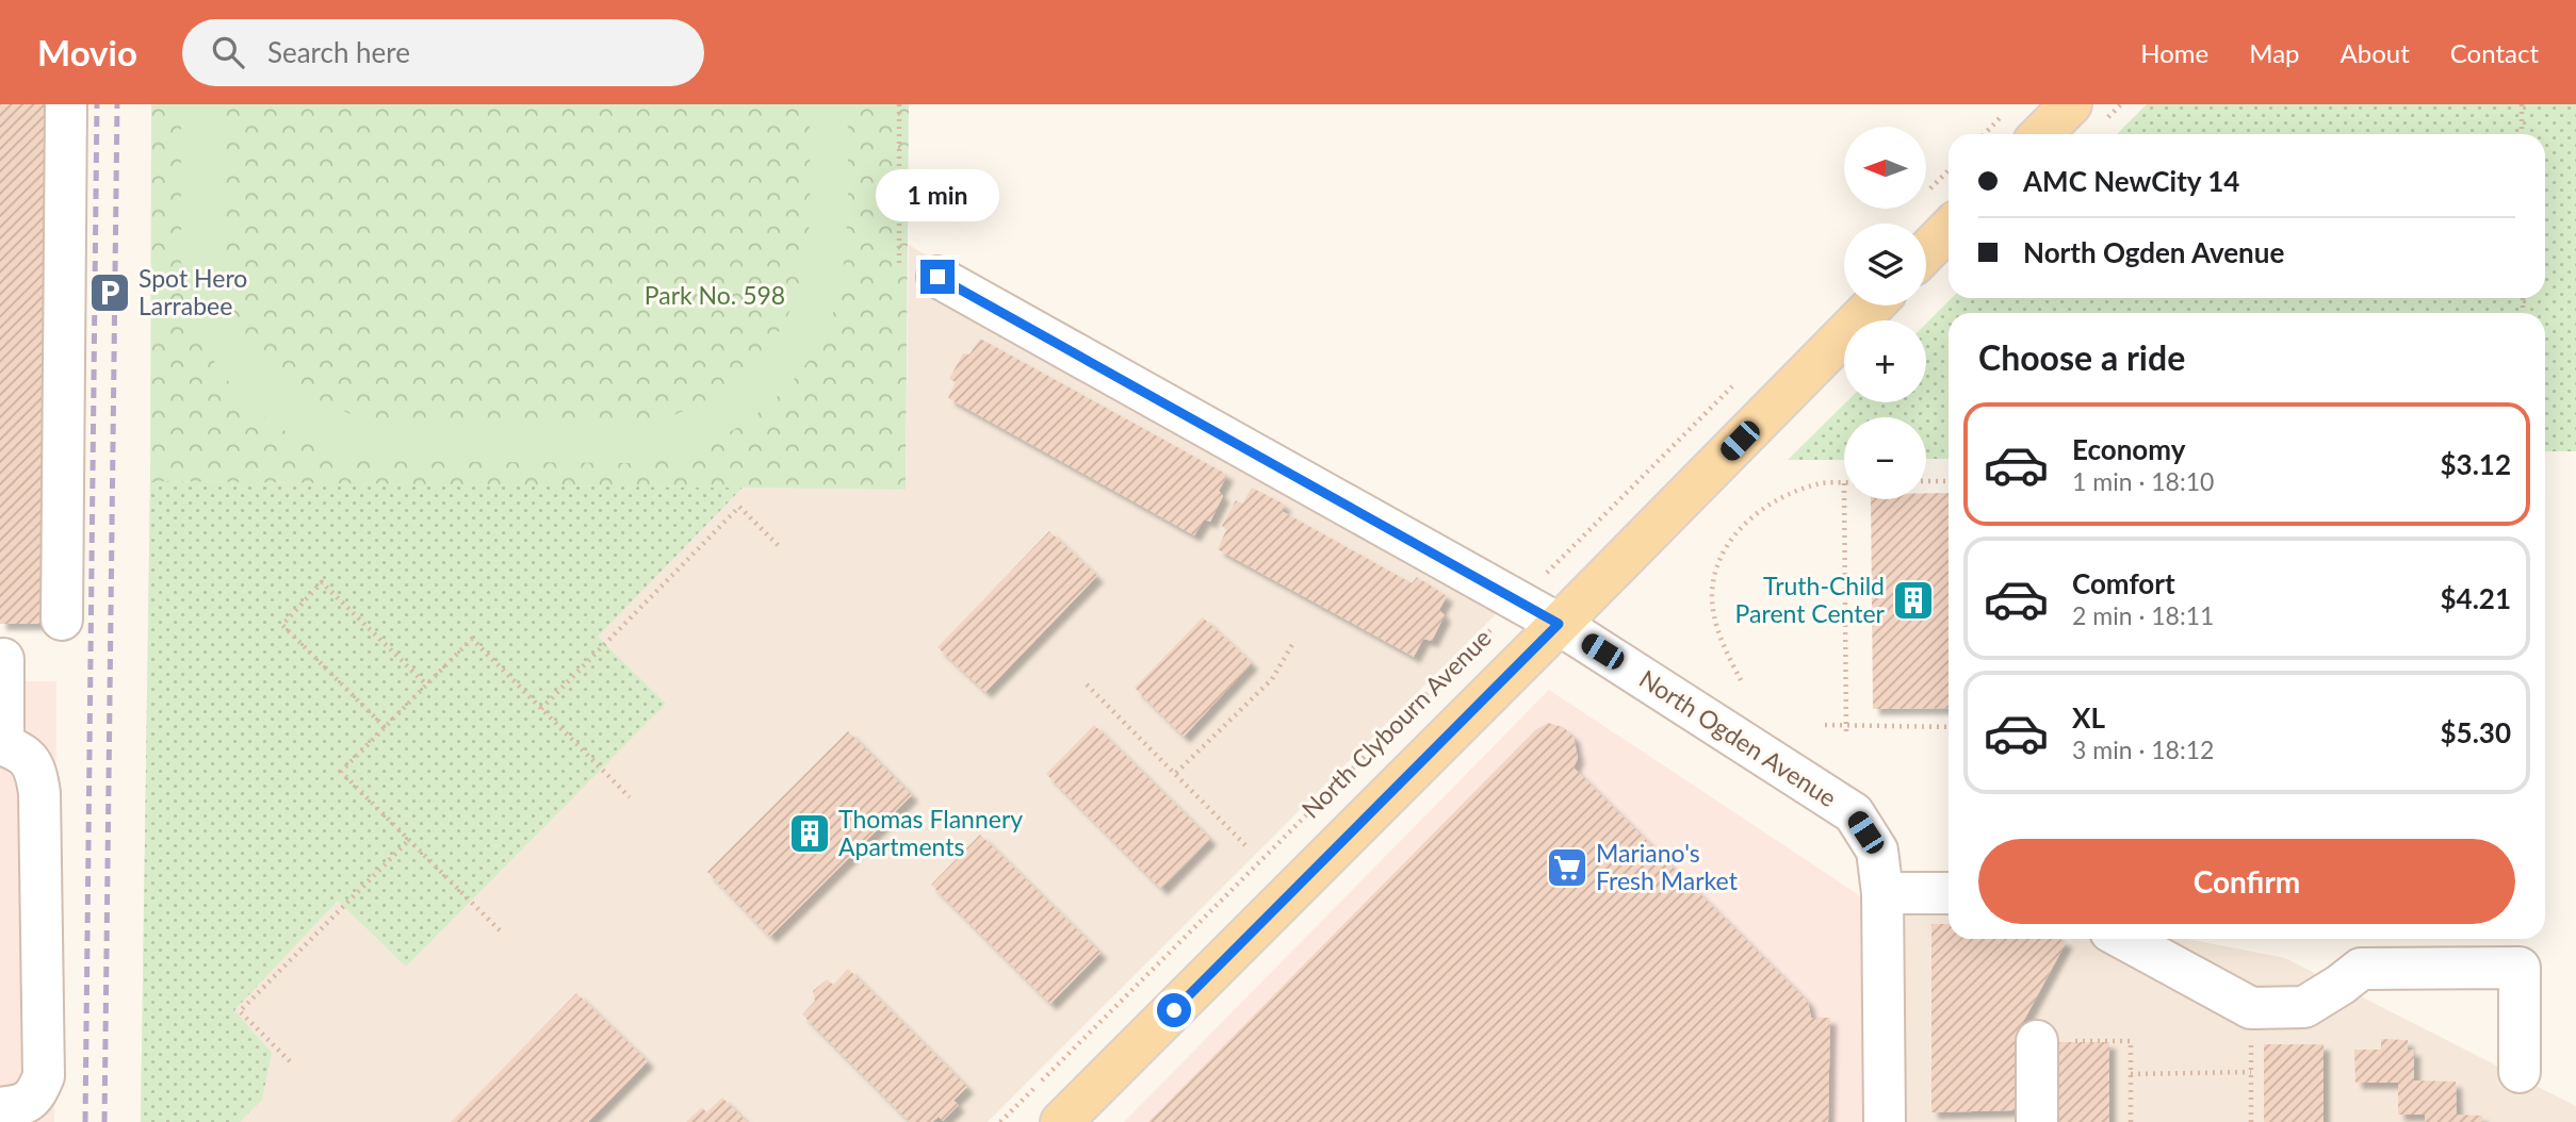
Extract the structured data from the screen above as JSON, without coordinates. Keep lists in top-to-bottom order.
{
  "streets": {
    "main road": ["North Clybourn Avenue"],
    "street": ["North Ogden Avenue"]
  },
  "crossings": [
    ["North Clybourn Avenue", "North Ogden Avenue"]
  ],
  "parks": ["Park No. 598"],
  "places": {
    "parking": ["Spot Hero Larrabee"],
    "building": ["Truth-Child Parent Center", "Thomas Flannery Apartments"],
    "supermarket": ["Mariano's Fresh Market"]
  },
  "north": "left",
  "page": {
    "header": "Movio",
    "search": "Search here",
    "nav": [
      "Home",
      "Map",
      "About",
      "Contact"
    ],
    "map_buttons": ["+", "−"],
    "banner": ["AMC NewCity 14", "North Ogden Avenue"],
    "bubble": "1 min",
    "heading": "Choose a ride",
    "list": [
      {
        "name": "Economy",
        "note": "1 min · 18:10",
        "value": "$3.12"
      },
      {
        "name": "Comfort",
        "note": "2 min · 18:11",
        "value": "$4.21"
      },
      {
        "name": "XL",
        "note": "3 min · 18:12",
        "value": "$5.30"
      }
    ],
    "buttons": "Confirm"
  }
}
